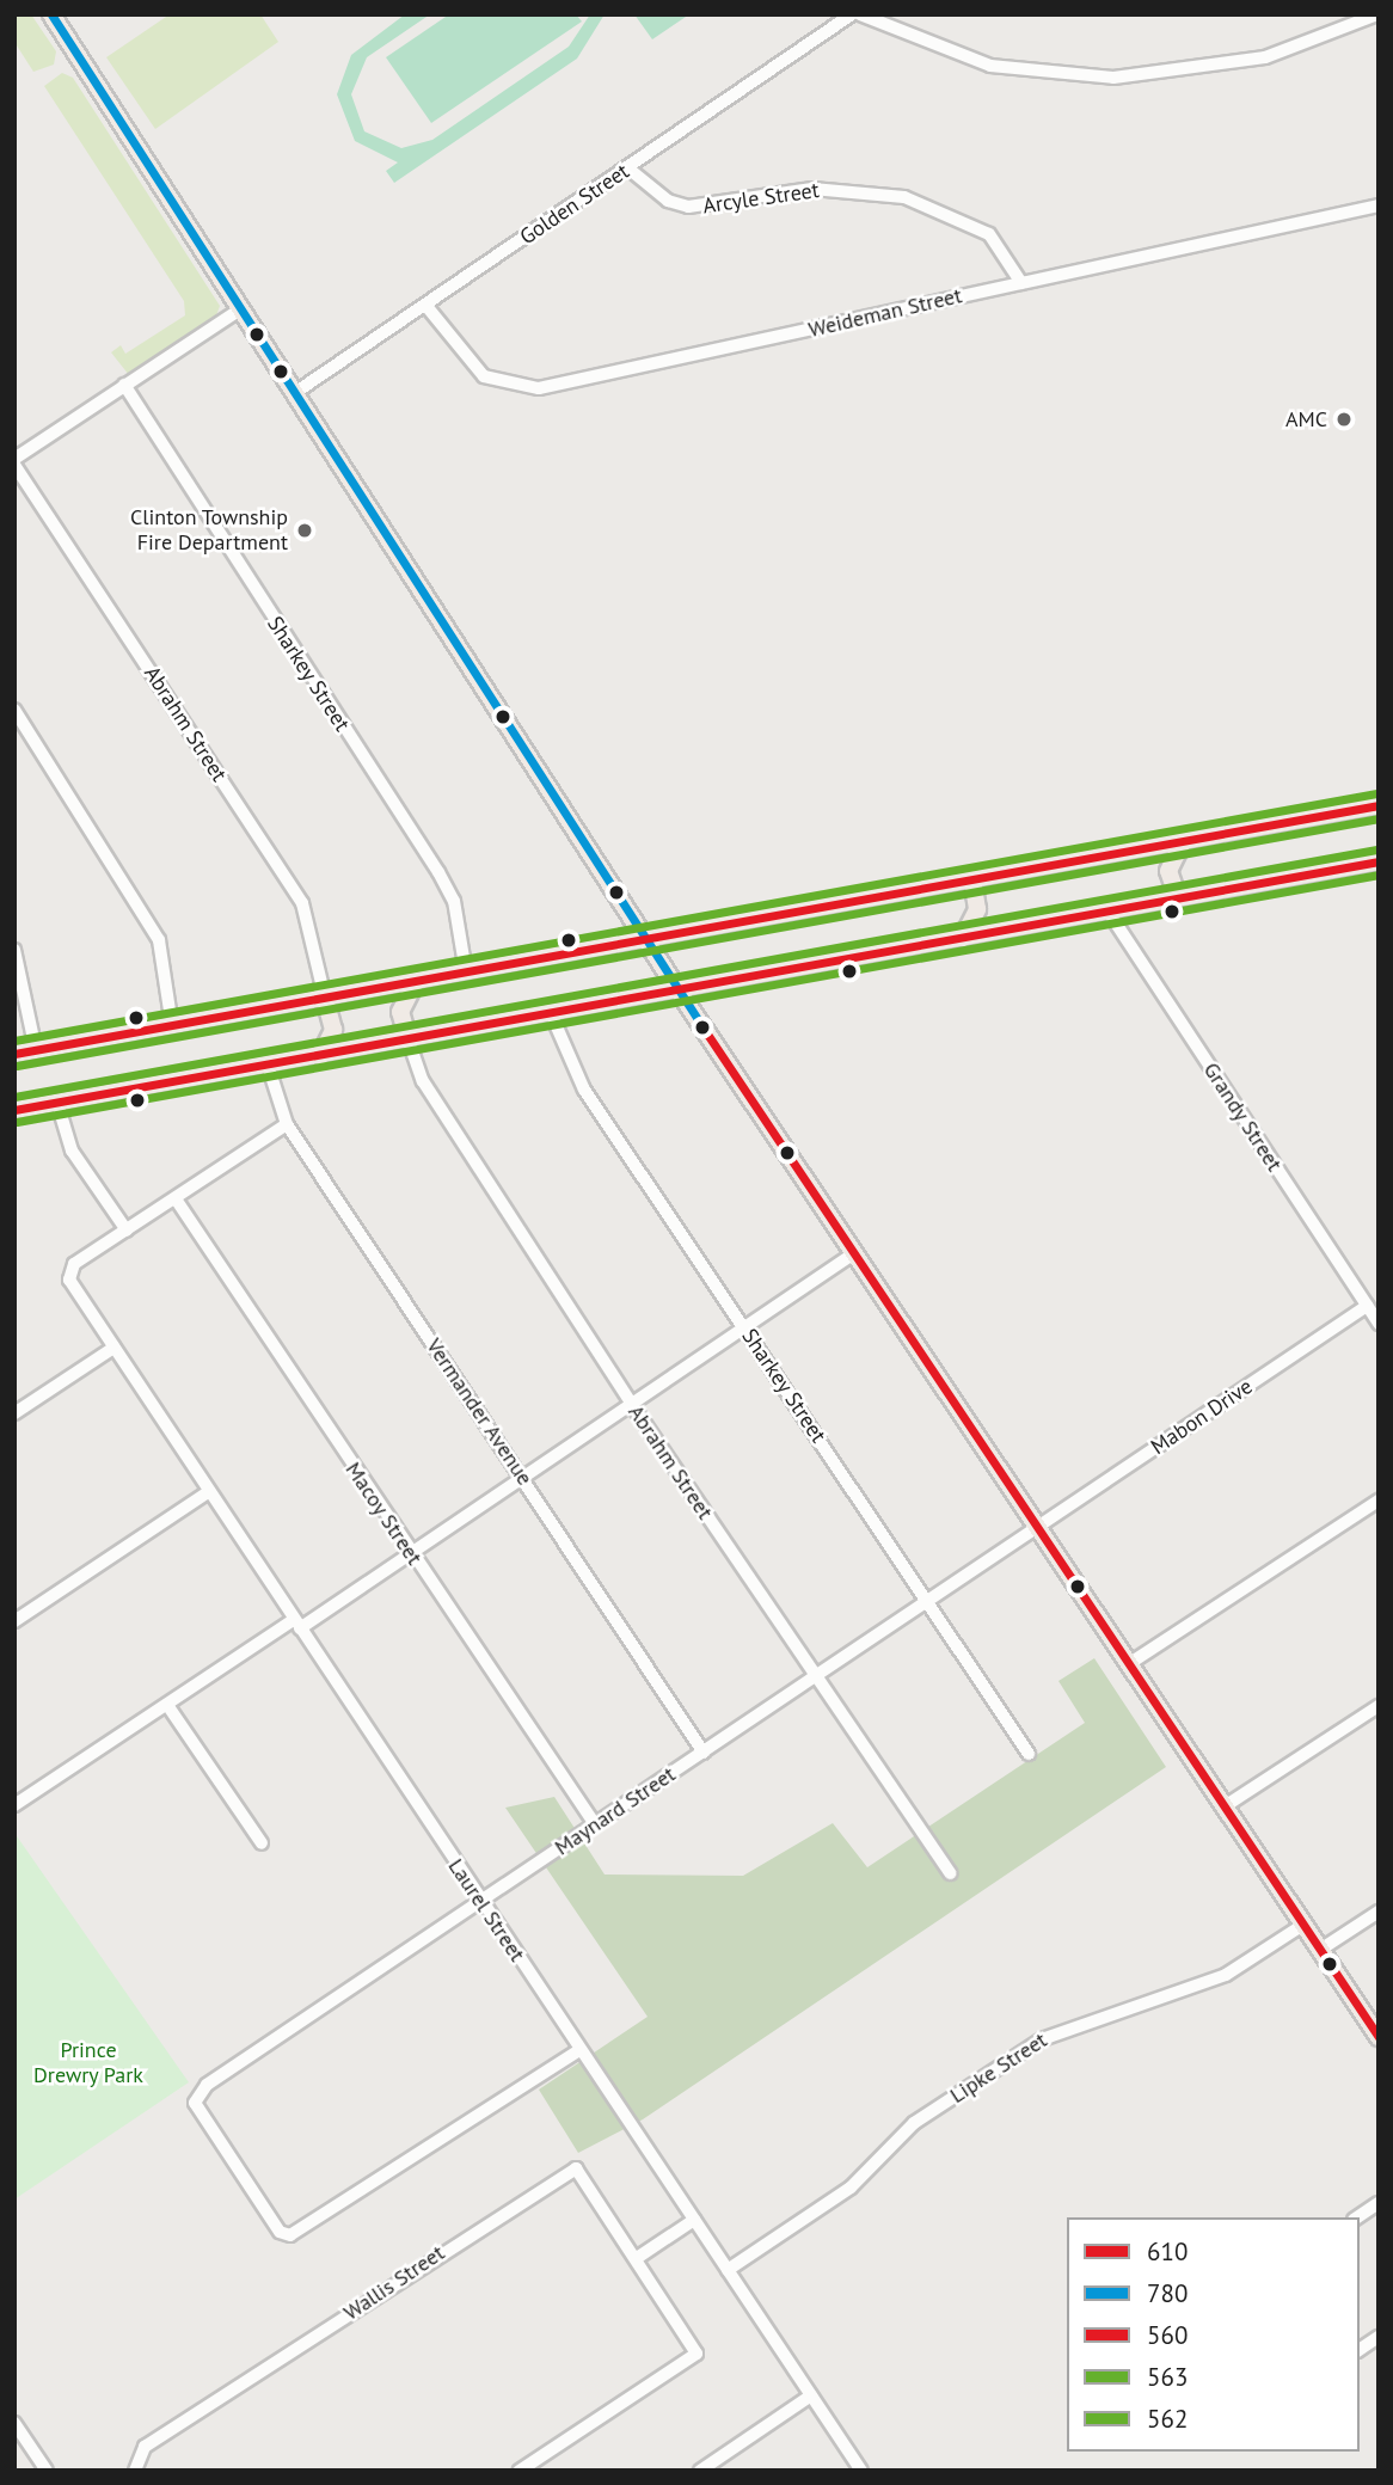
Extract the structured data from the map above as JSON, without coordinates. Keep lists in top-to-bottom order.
{
  "streets": {
    "street": [
      "Arcyle Street",
      "Golden Street",
      "Weideman Street",
      "Sharkey Street",
      "Abrahm Street",
      "Grandy Street",
      "Vermander Avenue",
      "Mabon Drive",
      "Macoy Street",
      "Maynard Street",
      "Laurel Street",
      "Lipke Street",
      "Wallis Street"
    ]
  },
  "crossings": [
    ["Arcyle Street", "Golden Street"],
    ["Arcyle Street", "Weideman Street"],
    ["Golden Street", "Weideman Street"],
    ["Sharkey Street", "Maynard Street"],
    ["Abrahm Street", "Maynard Street"],
    ["Grandy Street", "Mabon Drive"],
    ["Vermander Avenue", "Maynard Street"],
    ["Mabon Drive", "Maynard Street"],
    ["Macoy Street", "Maynard Street"],
    ["Maynard Street", "Laurel Street"],
    ["Laurel Street", "Lipke Street"]
  ],
  "parks": ["Prince Drewry Park"],
  "places": ["AMC", "Clinton Township Fire Department"],
  "lines": [
    "transit line 780",
    "transit line 562",
    "transit line 560",
    "transit line 563",
    "transit line 610"
  ],
  "legend": [
    "610",
    "780",
    "560",
    "563",
    "562"
  ]
}
